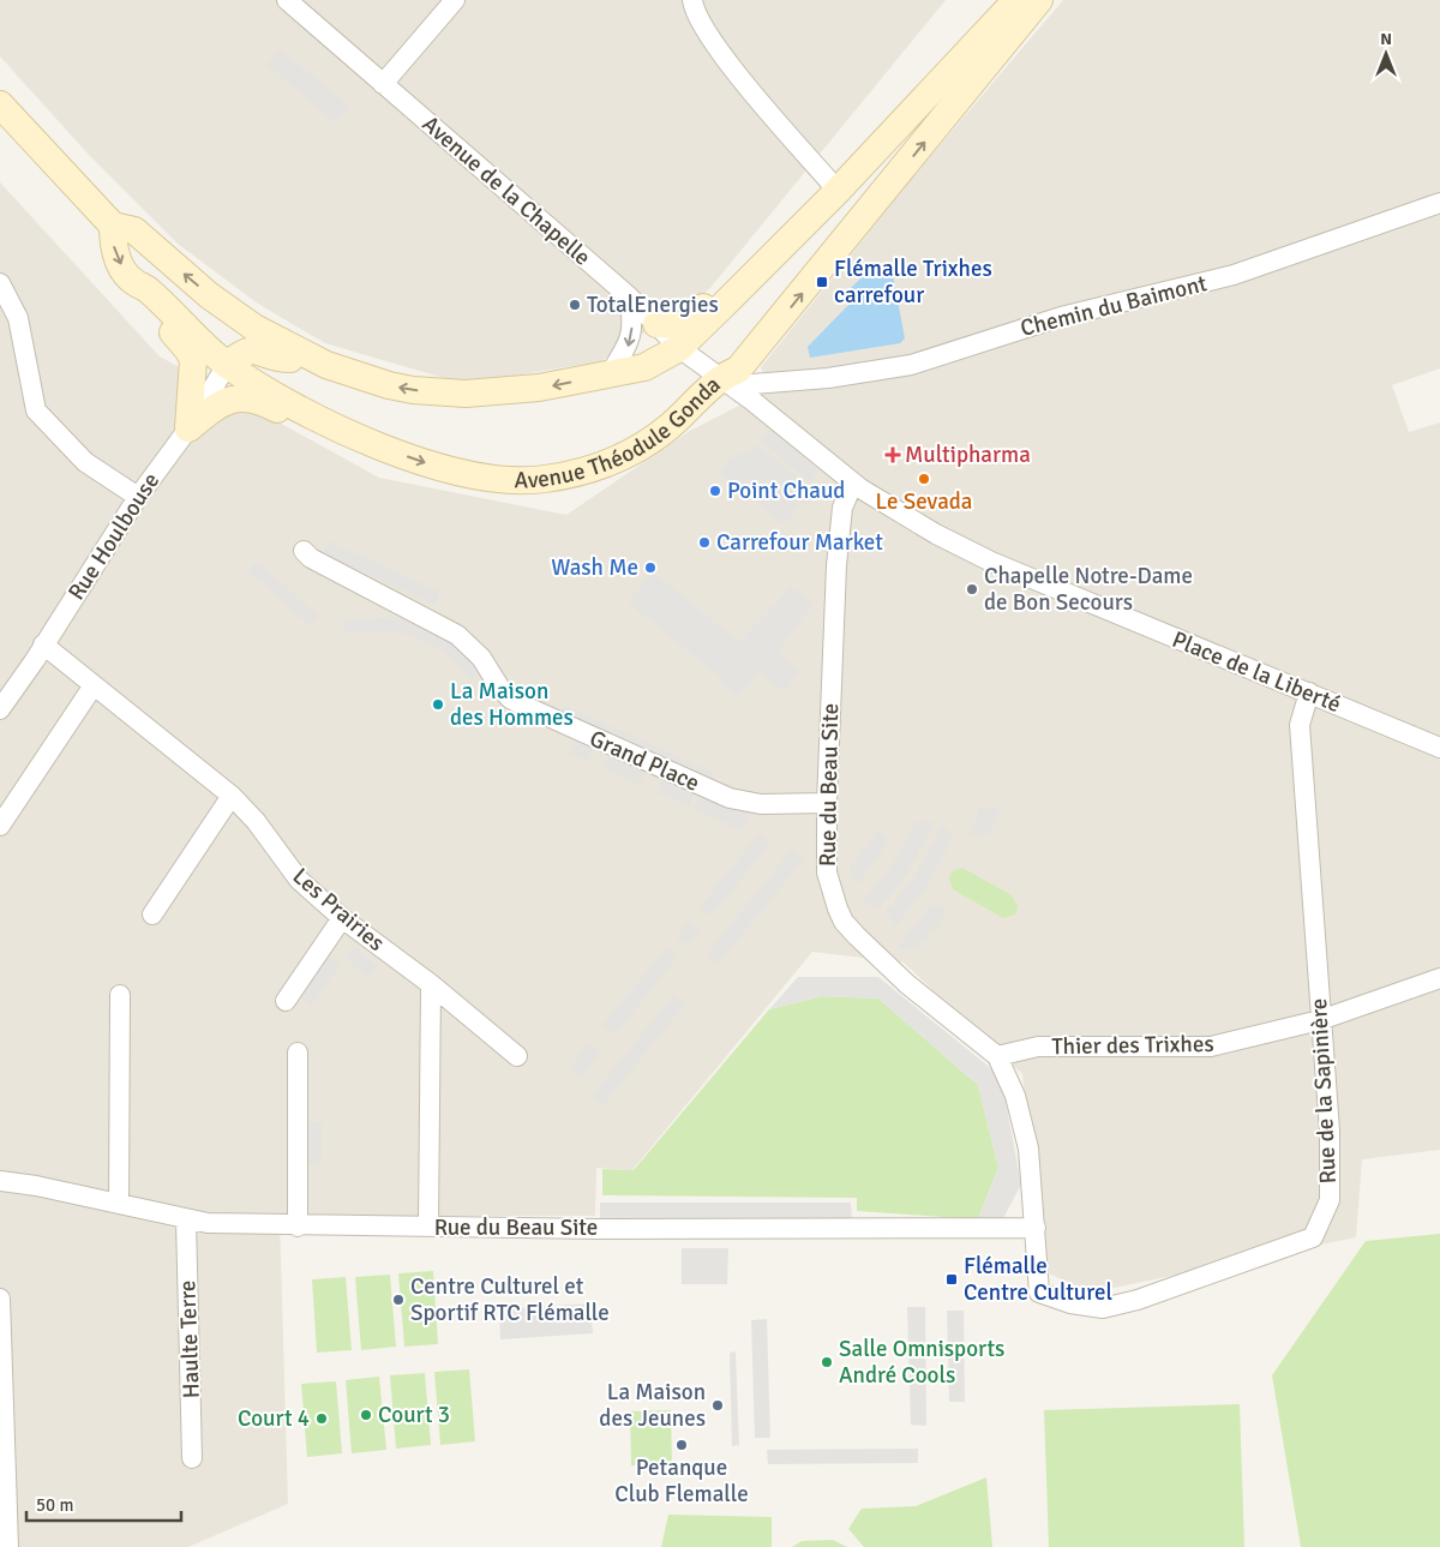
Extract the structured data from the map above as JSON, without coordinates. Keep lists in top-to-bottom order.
{
  "streets": {
    "main road": ["Avenue Théodule Gonda"],
    "street": [
      "Avenue de la Chapelle",
      "Chemin du Baimont",
      "Rue Houlbouse",
      "Place de la Liberté",
      "Grand Place",
      "Rue du Beau Site",
      "Les Prairies",
      "Thier des Trixhes",
      "Rue de la Sapinière",
      "Haulte Terre"
    ]
  },
  "crossings": [
    ["Avenue de la Chapelle", "Avenue Théodule Gonda"],
    ["Avenue de la Chapelle", "Place de la Liberté"],
    ["Chemin du Baimont", "Avenue Théodule Gonda"],
    ["Chemin du Baimont", "Place de la Liberté"],
    ["Avenue Théodule Gonda", "Rue Houlbouse"],
    ["Avenue Théodule Gonda", "Place de la Liberté"],
    ["Rue Houlbouse", "Les Prairies"],
    ["Place de la Liberté", "Rue du Beau Site"],
    ["Place de la Liberté", "Rue de la Sapinière"],
    ["Grand Place", "Rue du Beau Site"],
    ["Rue du Beau Site", "Thier des Trixhes"],
    ["Rue du Beau Site", "Rue de la Sapinière"],
    ["Rue du Beau Site", "Haulte Terre"],
    ["Thier des Trixhes", "Rue de la Sapinière"]
  ],
  "places": {
    "transit": ["Flémalle Trixhes carrefour", "Flémalle Centre Culturel"],
    "other": [
      "TotalEnergies",
      "Le Sevada",
      "Point Chaud",
      "Carrefour Market",
      "Wash Me",
      "Chapelle Notre-Dame de Bon Secours",
      "La Maison des Hommes",
      "Centre Culturel et Sportif RTC Flémalle",
      "Salle Omnisports André Cools",
      "La Maison des Jeunes",
      "Court 3",
      "Court 4",
      "Petanque Club Flemalle"
    ],
    "health": ["Multipharma"]
  },
  "scale_bar": "50 m",
  "north": "top"
}
